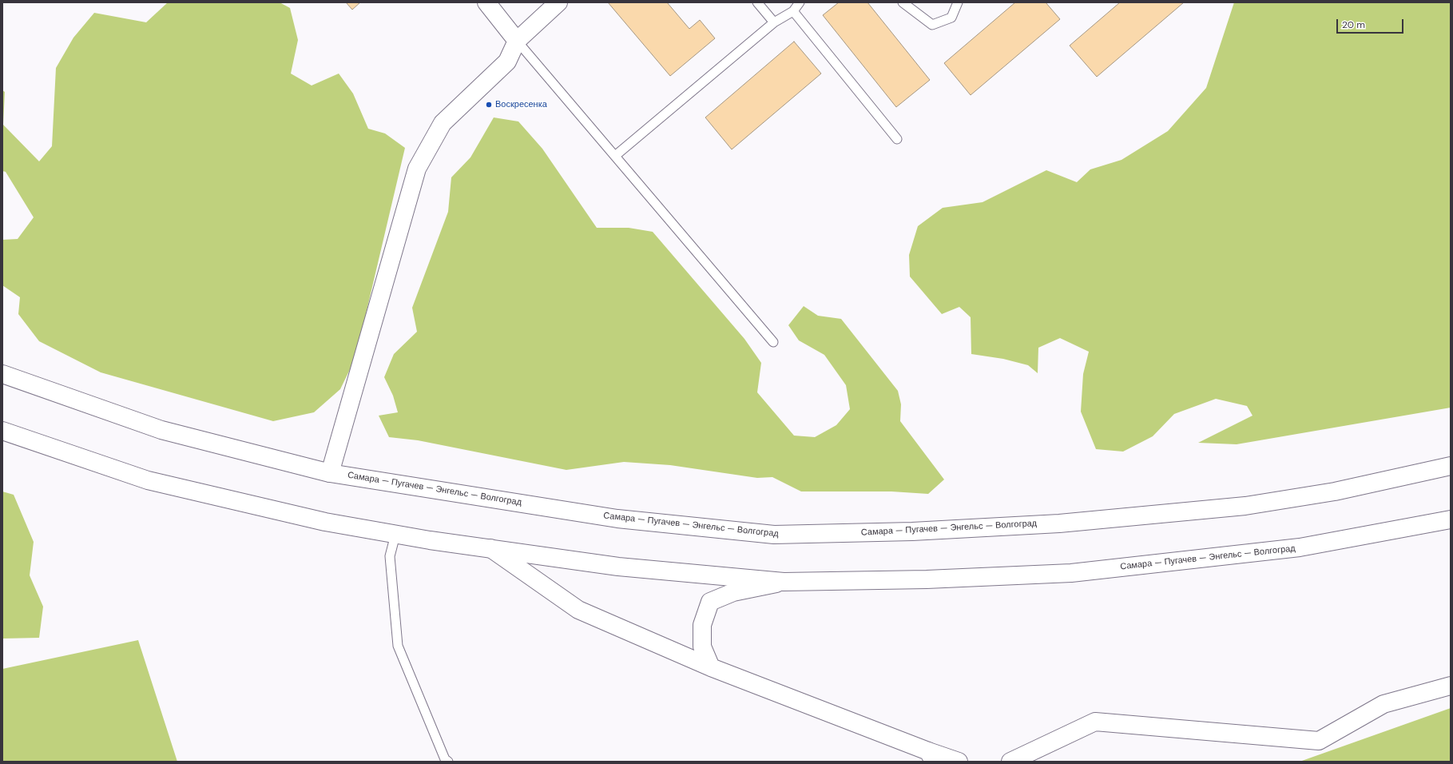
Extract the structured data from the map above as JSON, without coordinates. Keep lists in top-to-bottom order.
{
  "streets": {
    "main road": ["Самара — Пугачев — Энгельс — Волгоград"]
  },
  "places": ["Воскресенка"],
  "scale_bar": "20 m"
}
